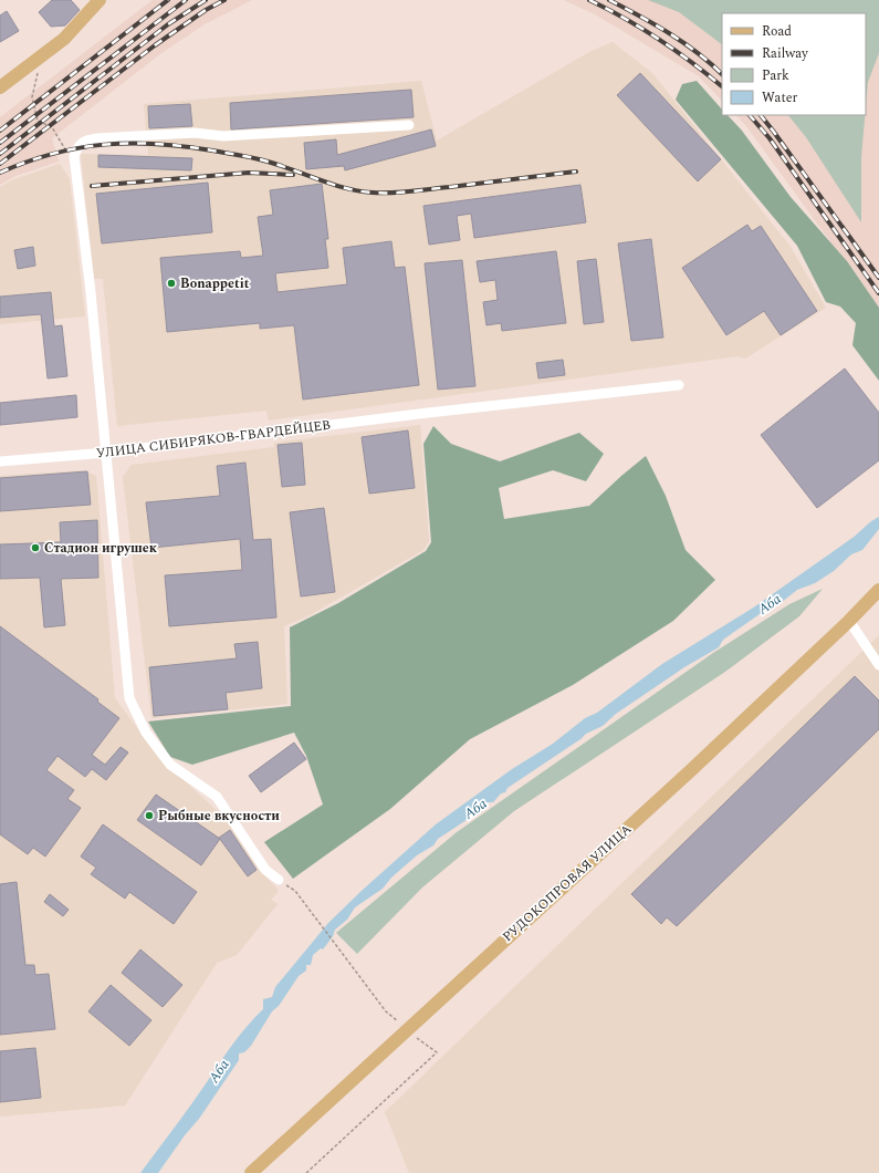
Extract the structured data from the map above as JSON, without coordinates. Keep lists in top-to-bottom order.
{
  "streets": {
    "main road": ["РУДОКОПРОВАЯ УЛИЦА"],
    "street": ["УЛИЦА СИБИРЯКОВ-ГВАРДЕЙЦЕВ"]
  },
  "water": ["Аба"],
  "places": ["Bonappetit", "Стадион игрушек", "Рыбные вкусности"],
  "legend": [
    "Road",
    "Railway",
    "Park",
    "Water"
  ]
}
